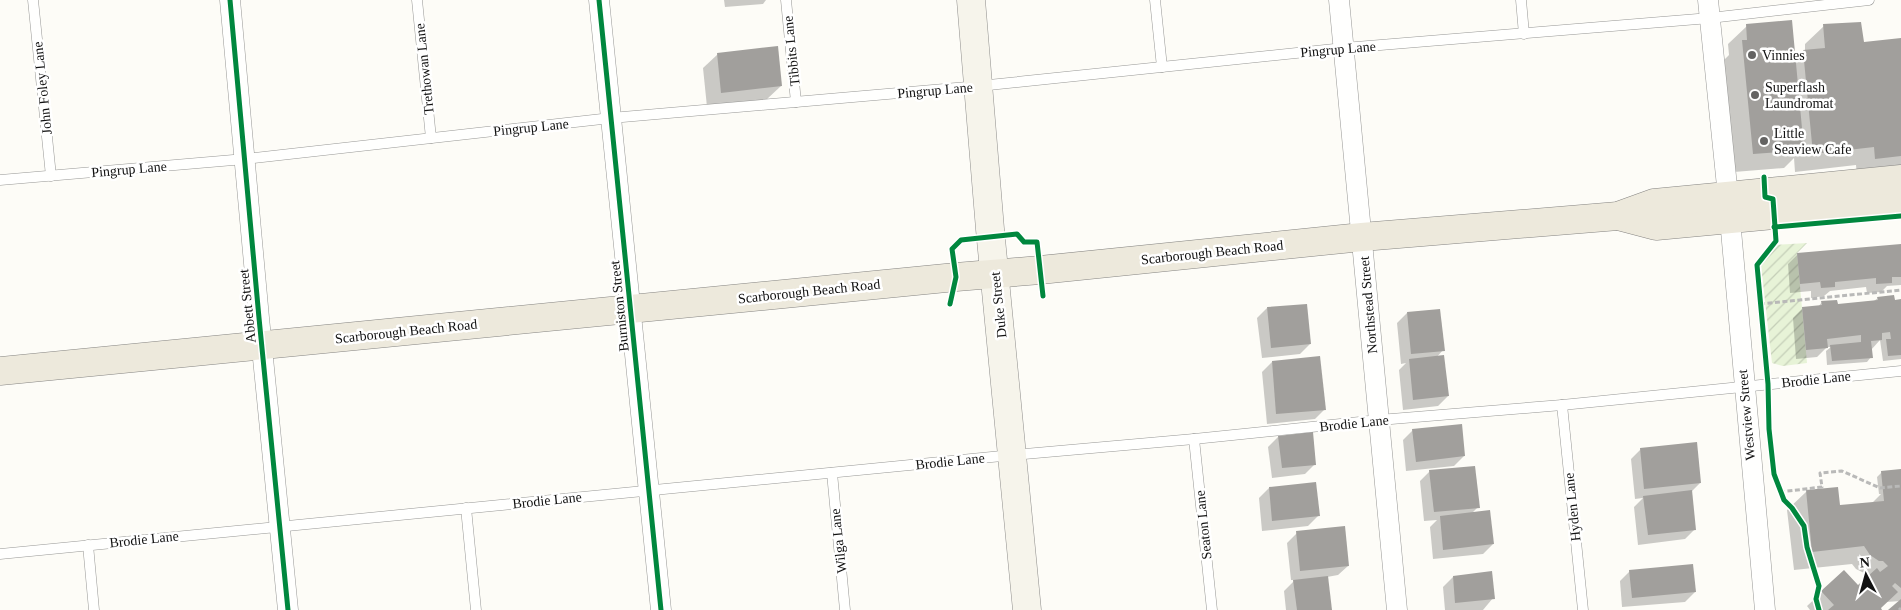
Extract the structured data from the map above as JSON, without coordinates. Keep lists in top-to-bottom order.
{
  "streets": {
    "main road": ["Scarborough Beach Road", "Duke Street"],
    "street": [
      "Northstead Street",
      "Abbett Street",
      "Burniston Street",
      "Westview Street"
    ],
    "lane": [
      "Pingrup Lane",
      "Tibbits Lane",
      "Trethowan Lane",
      "John Foley Lane",
      "Brodie Lane",
      "Hyden Lane",
      "Seaton Lane",
      "Wilga Lane"
    ]
  },
  "crossings": [
    ["Pingrup Lane", "Tibbits Lane"],
    ["Pingrup Lane", "Trethowan Lane"],
    ["Pingrup Lane", "John Foley Lane"],
    ["Pingrup Lane", "Duke Street"],
    ["Pingrup Lane", "Northstead Street"],
    ["Pingrup Lane", "Abbett Street"],
    ["Pingrup Lane", "Burniston Street"],
    ["Pingrup Lane", "Westview Street"],
    ["Scarborough Beach Road", "Duke Street"],
    ["Scarborough Beach Road", "Northstead Street"],
    ["Scarborough Beach Road", "Abbett Street"],
    ["Scarborough Beach Road", "Burniston Street"],
    ["Scarborough Beach Road", "Westview Street"],
    ["Duke Street", "Brodie Lane"],
    ["Northstead Street", "Brodie Lane"],
    ["Abbett Street", "Brodie Lane"],
    ["Burniston Street", "Brodie Lane"],
    ["Brodie Lane", "Westview Street"],
    ["Brodie Lane", "Hyden Lane"],
    ["Brodie Lane", "Seaton Lane"],
    ["Brodie Lane", "Wilga Lane"]
  ],
  "places": ["Vinnies", "Superflash Laundromat", "Little Seaview Cafe"],
  "north": "top"
}
